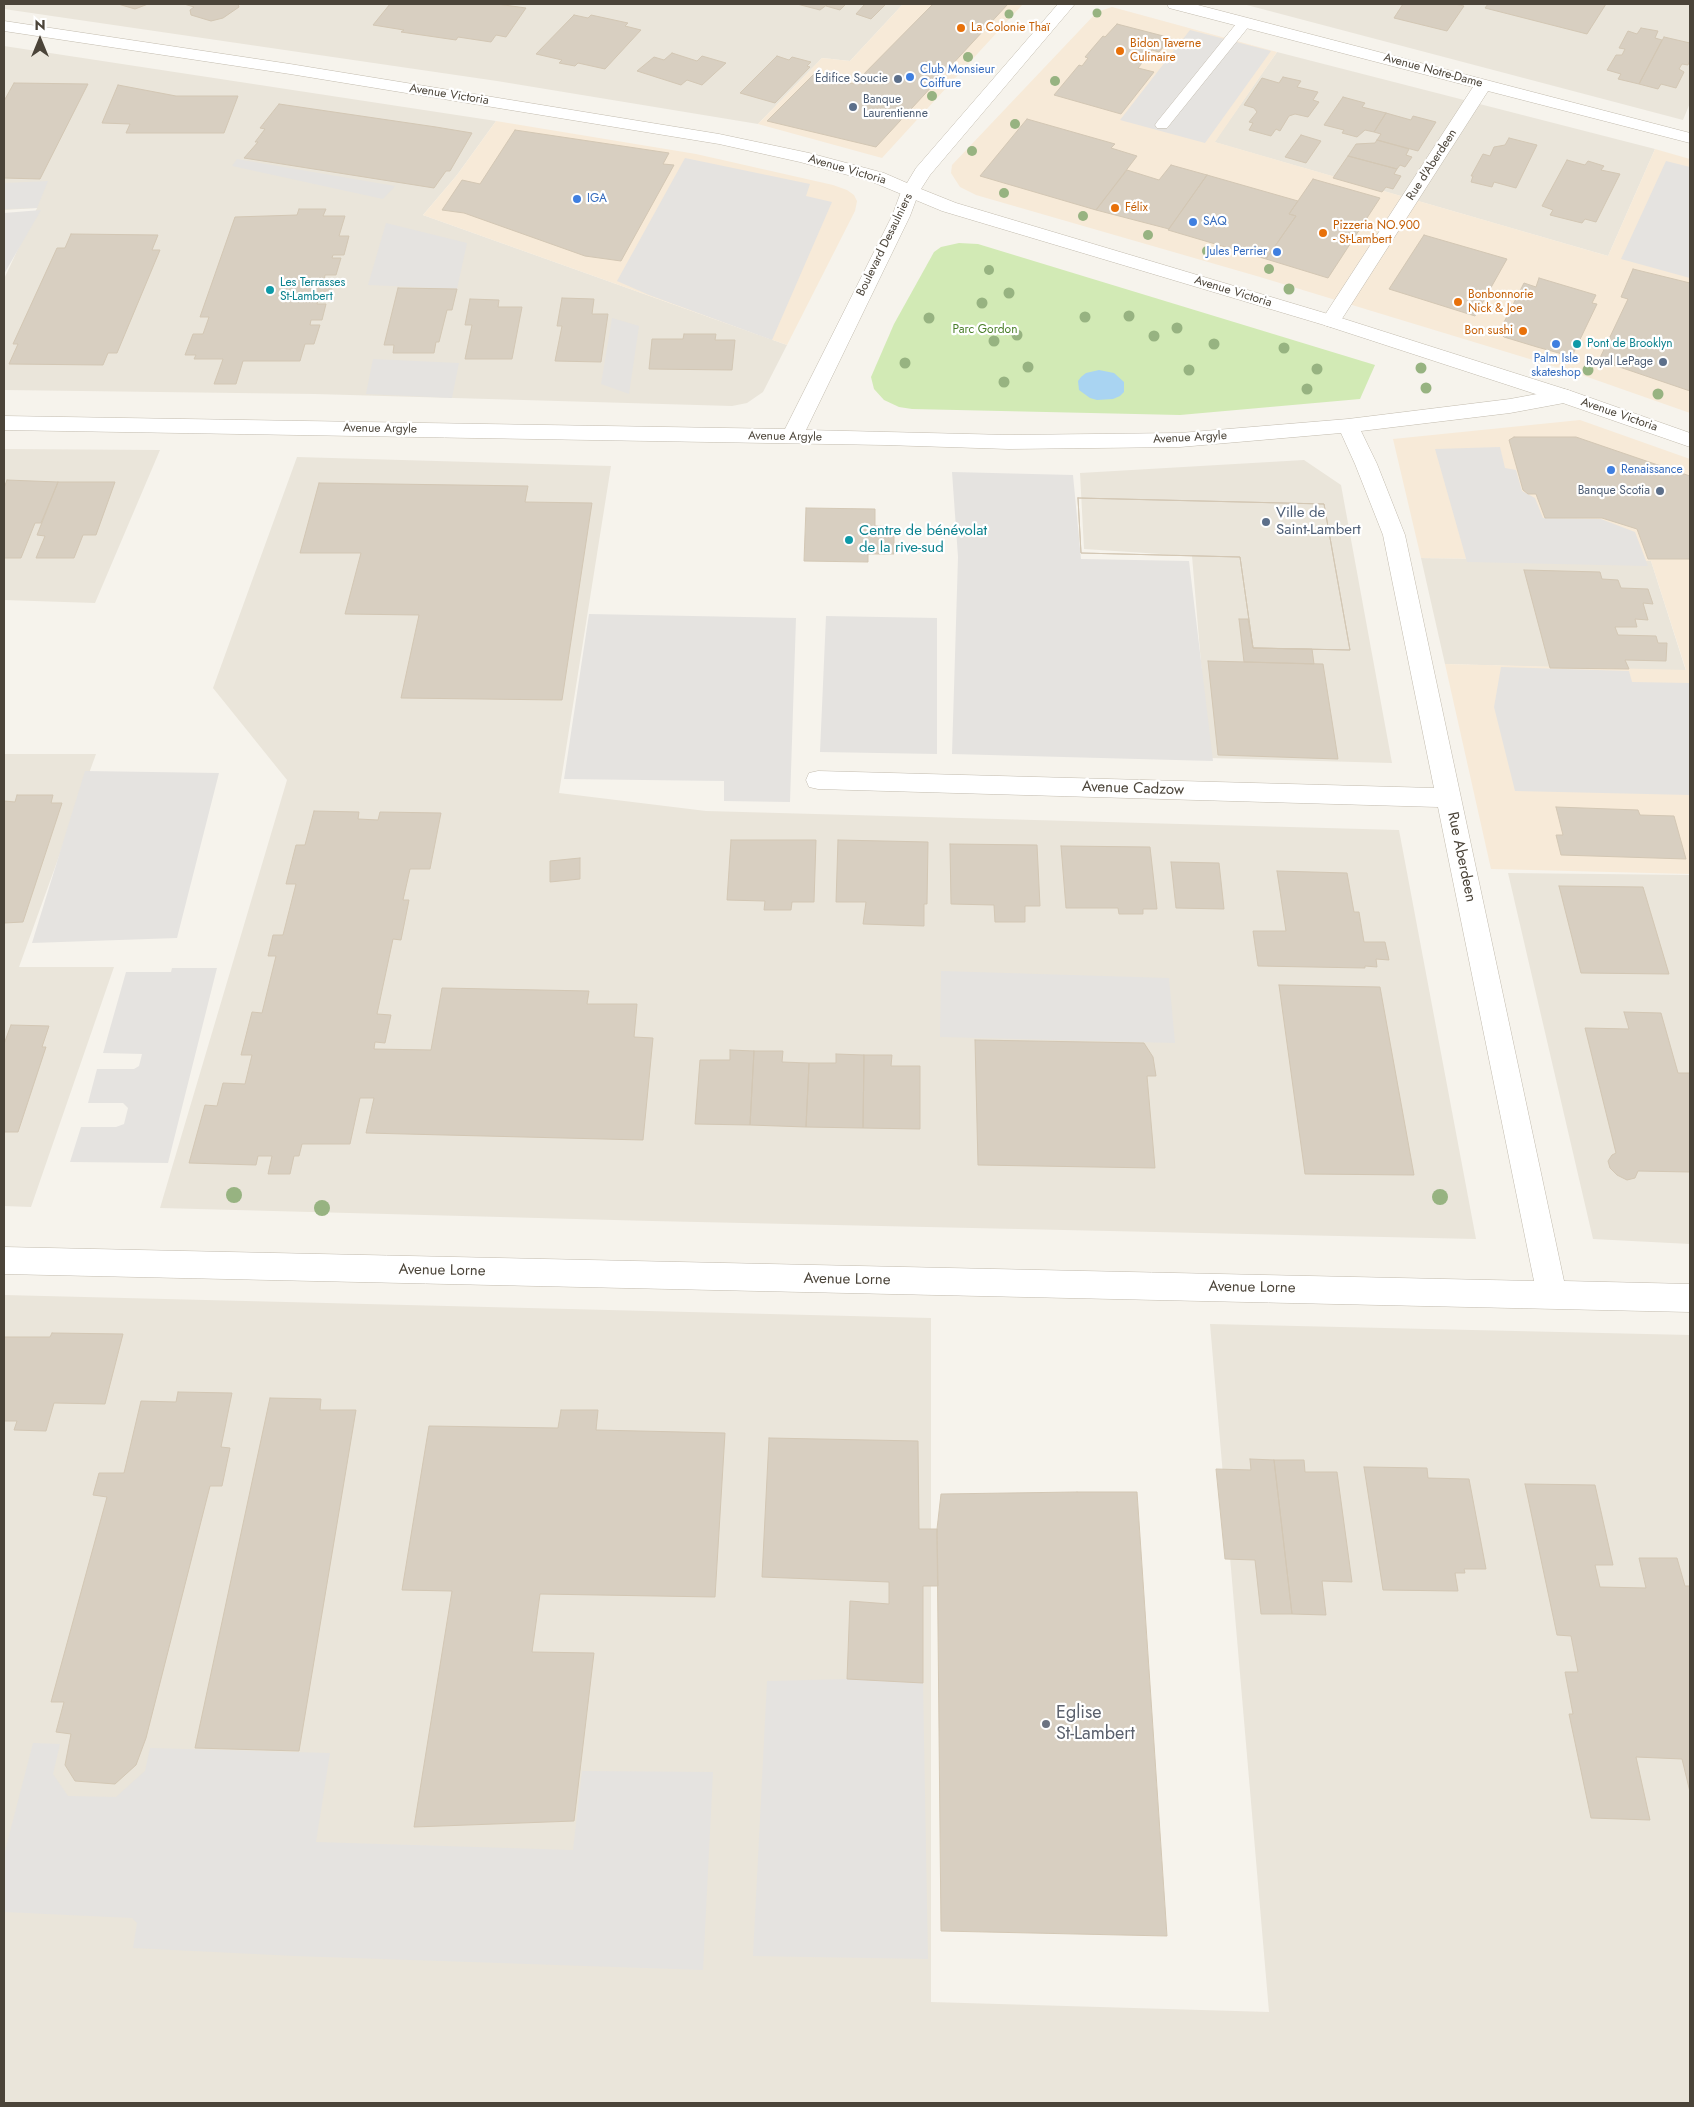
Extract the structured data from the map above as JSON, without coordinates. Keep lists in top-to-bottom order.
{
  "streets": {
    "street": [
      "Avenue Notre-Dame",
      "Avenue Victoria",
      "Rue d'Aberdeen",
      "Boulevard Desaulniers",
      "Avenue Argyle",
      "Avenue Cadzow",
      "Rue Aberdeen",
      "Avenue Lorne"
    ]
  },
  "crossings": [
    ["Avenue Notre-Dame", "Rue d'Aberdeen"],
    ["Avenue Victoria", "Rue d'Aberdeen"],
    ["Avenue Victoria", "Boulevard Desaulniers"],
    ["Avenue Victoria", "Avenue Argyle"],
    ["Boulevard Desaulniers", "Avenue Argyle"],
    ["Avenue Argyle", "Rue Aberdeen"],
    ["Avenue Cadzow", "Rue Aberdeen"],
    ["Rue Aberdeen", "Avenue Lorne"]
  ],
  "parks": ["Parc Gordon"],
  "places": [
    "La Colonie Thaï",
    "Bidon Taverne Culinaire",
    "Club Monsieur Coiffure",
    "Édifice Soucie",
    "Banque Laurentienne",
    "IGA",
    "Félix",
    "SAQ",
    "Pizzeria NO.900 - St-Lambert",
    "Jules Perrier",
    "Les Terrasses St-Lambert",
    "Bonbonnorie Nick & Joe",
    "Bon sushi",
    "Palm Isle skateshop",
    "Pont de Brooklyn",
    "Royal LePage",
    "Renaissance",
    "Banque Scotia",
    "Ville de Saint-Lambert",
    "Centre de bénévolat de la rive-sud",
    "Eglise St-Lambert"
  ],
  "north": "top"
}
